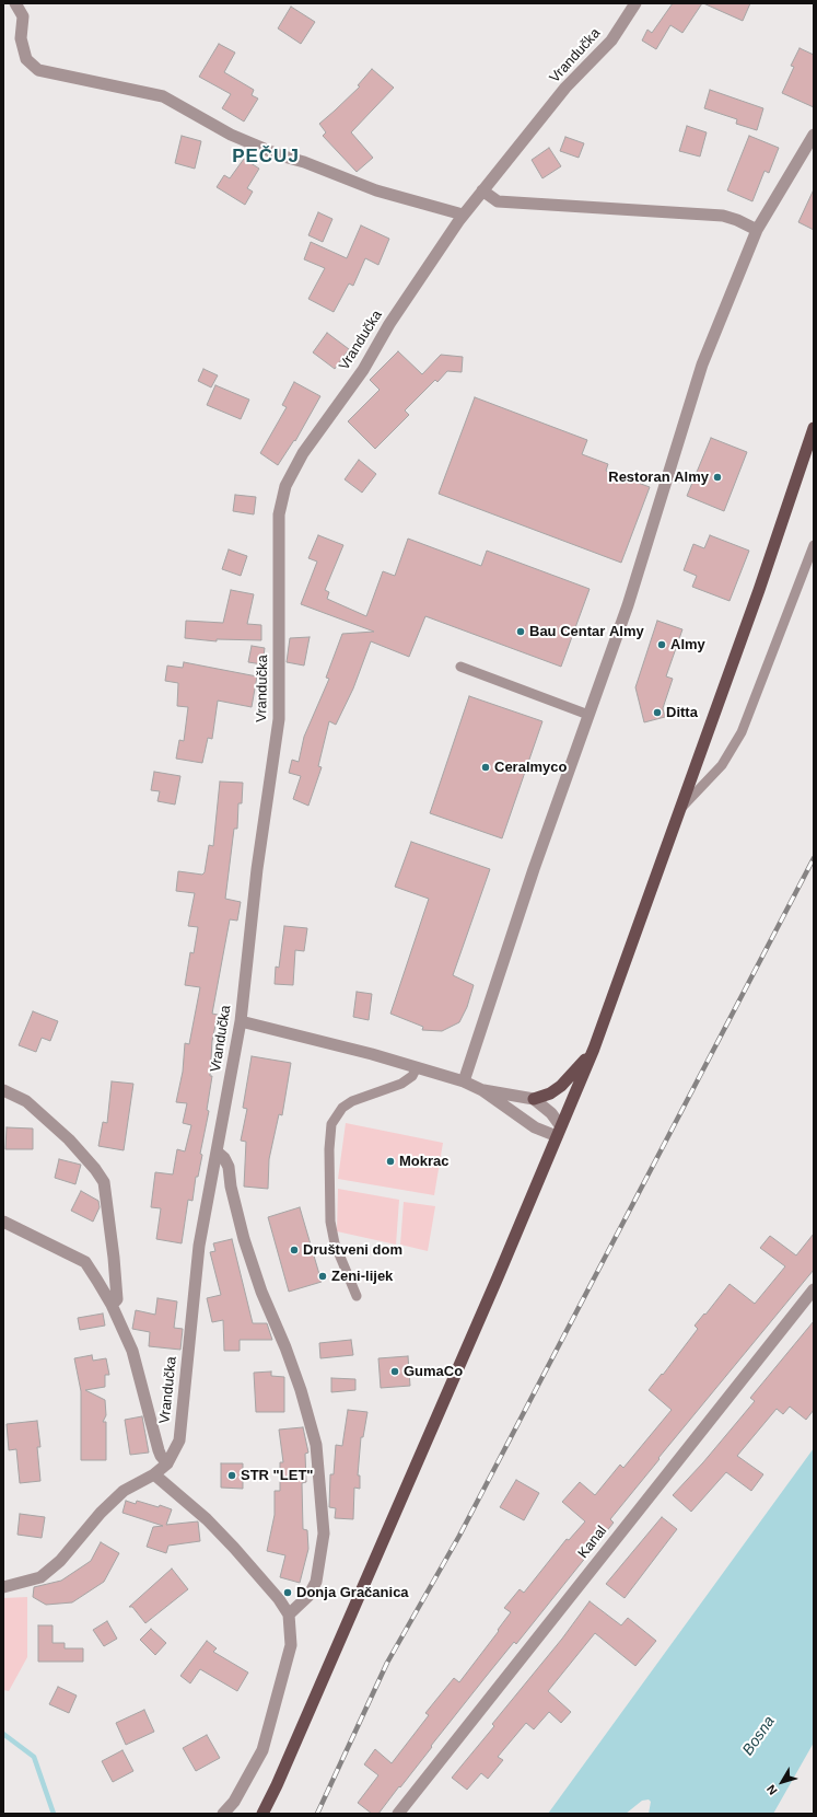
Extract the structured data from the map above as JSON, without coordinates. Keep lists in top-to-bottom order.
{
  "streets": {
    "street": ["Vrandučka", "Kanal"]
  },
  "districts": ["PEČUJ"],
  "water": ["Bosna"],
  "places": [
    "Restoran Almy",
    "Bau Centar Almy",
    "Almy",
    "Ditta",
    "Ceralmyco",
    "Mokrac",
    "Društveni dom",
    "Zeni-lijek",
    "GumaCo",
    "STR \"LET\"",
    "Donja Gračanica"
  ],
  "north": "bottom left"
}
